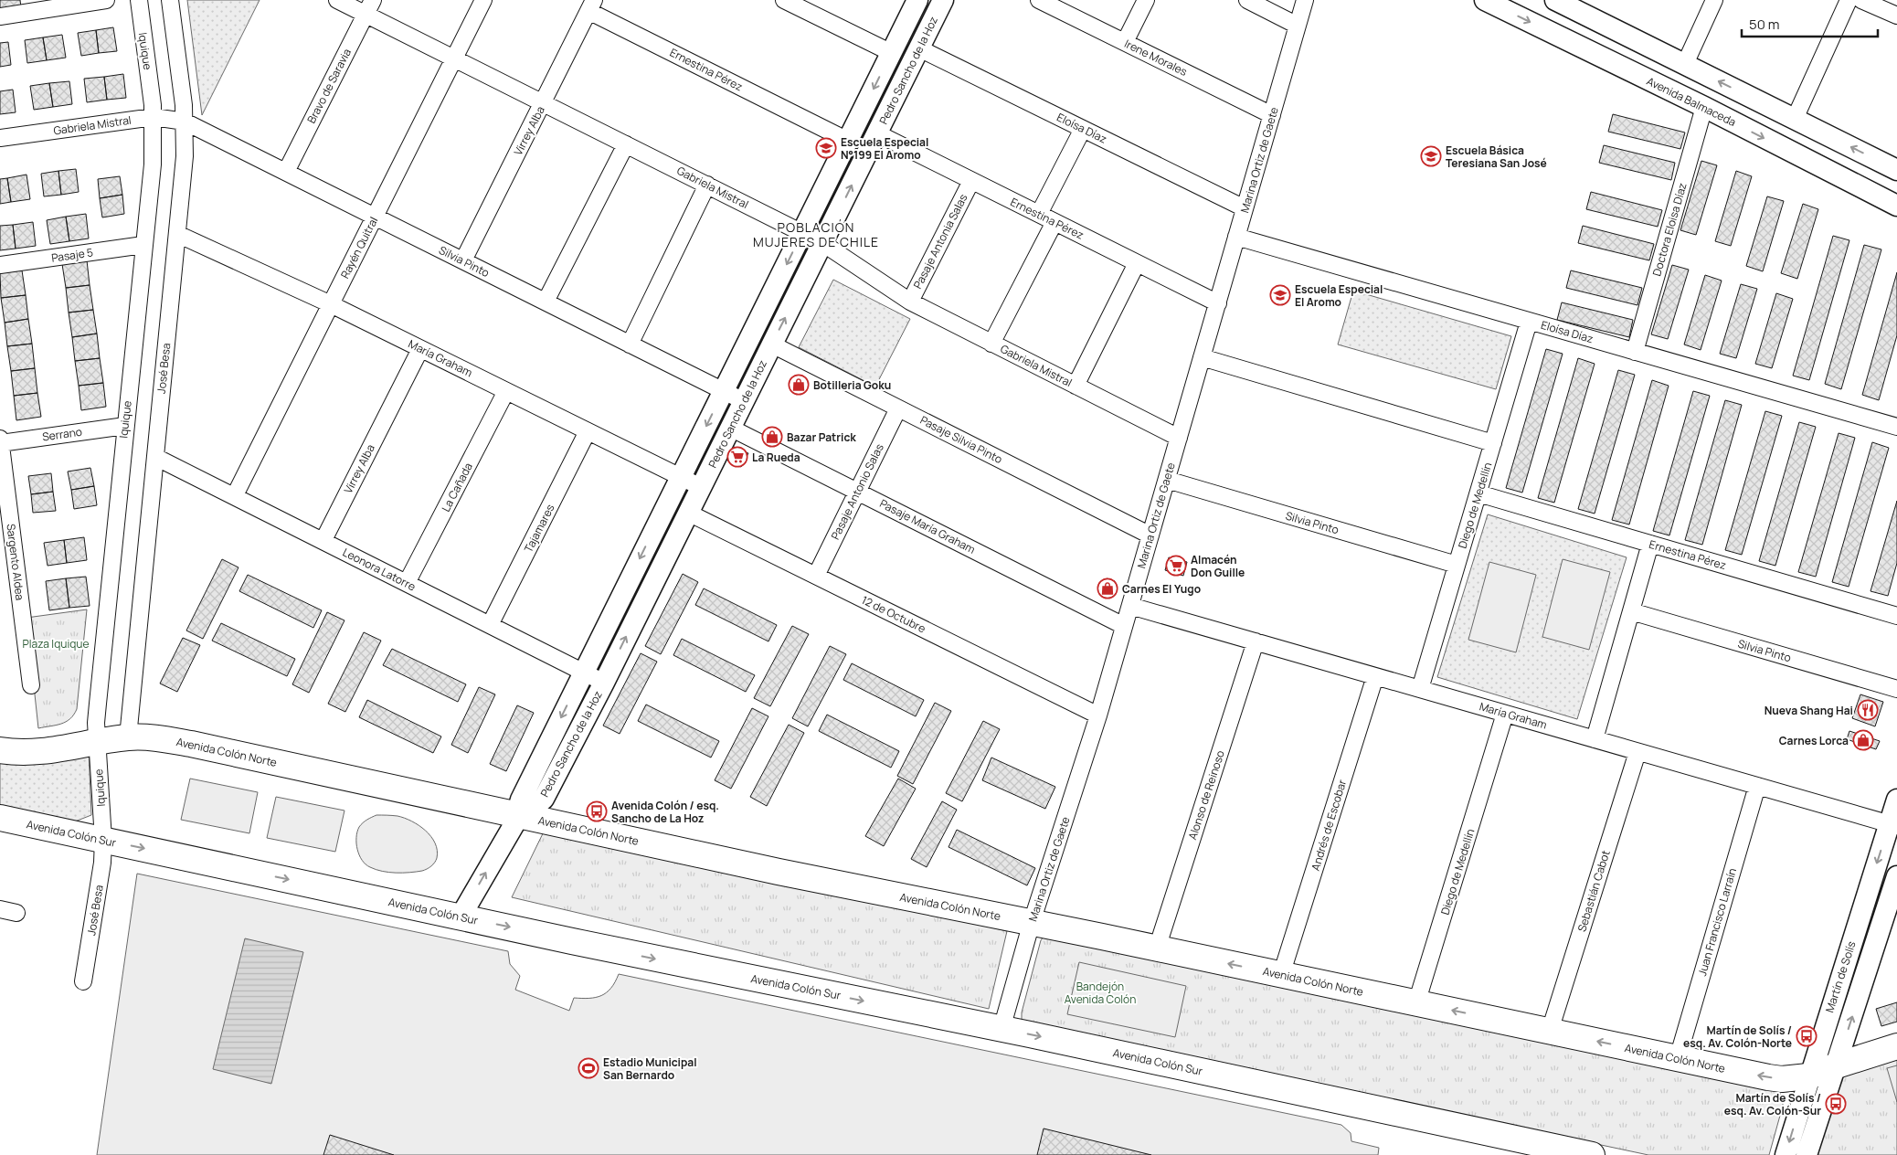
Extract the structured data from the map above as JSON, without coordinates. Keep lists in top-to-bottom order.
{
  "streets": {
    "main road": ["Avenida Colón Norte", "Avenida Colón Sur"],
    "street": [
      "Iquique",
      "Irene Morales",
      "Ernestina Pérez",
      "Pedro Sancho de la Hoz",
      "Bravo de Saravia",
      "Avenida Balmaceda",
      "Gabriela Mistral",
      "Eloísa Díaz",
      "Virrey Alba",
      "Marina Ortiz de Gaete",
      "Doctora Eloisa Díaz",
      "Pasaje Antonia Salas",
      "Rayén Quitral",
      "Pasaje 5",
      "Silvia Pinto",
      "María Graham",
      "José Besa",
      "Serrano",
      "Pasaje Silvia Pinto",
      "La Cañada",
      "Pasaje Antonio Salas",
      "Diego de Medellín",
      "Pasaje María Graham",
      "Tajamares",
      "Sargento Aldea",
      "Leonora Latorre",
      "12 de Octubre",
      "Alonso de Reinoso",
      "Andrés de Escobar",
      "Sebastián Cabot",
      "Juan Francisco Larraín",
      "Martín de Solís"
    ]
  },
  "crossings": [
    ["Iquique", "Gabriela Mistral"],
    ["Iquique", "Pasaje 5"],
    ["Iquique", "José Besa"],
    ["Iquique", "Serrano"],
    ["Iquique", "Avenida Colón Norte"],
    ["Iquique", "Avenida Colón Sur"],
    ["Irene Morales", "Marina Ortiz de Gaete"],
    ["Ernestina Pérez", "Pedro Sancho de la Hoz"],
    ["Ernestina Pérez", "Virrey Alba"],
    ["Ernestina Pérez", "Marina Ortiz de Gaete"],
    ["Ernestina Pérez", "Pasaje Antonia Salas"],
    ["Ernestina Pérez", "Diego de Medellín"],
    ["Pedro Sancho de la Hoz", "Gabriela Mistral"],
    ["Pedro Sancho de la Hoz", "Eloísa Díaz"],
    ["Pedro Sancho de la Hoz", "Silvia Pinto"],
    ["Pedro Sancho de la Hoz", "María Graham"],
    ["Pedro Sancho de la Hoz", "Pasaje Silvia Pinto"],
    ["Pedro Sancho de la Hoz", "Pasaje María Graham"],
    ["Pedro Sancho de la Hoz", "Leonora Latorre"],
    ["Pedro Sancho de la Hoz", "12 de Octubre"],
    ["Pedro Sancho de la Hoz", "Avenida Colón Norte"],
    ["Pedro Sancho de la Hoz", "Avenida Colón Sur"],
    ["Bravo de Saravia", "Gabriela Mistral"],
    ["Bravo de Saravia", "Silvia Pinto"],
    ["Avenida Balmaceda", "Doctora Eloisa Díaz"],
    ["Gabriela Mistral", "Virrey Alba"],
    ["Gabriela Mistral", "Marina Ortiz de Gaete"],
    ["Gabriela Mistral", "Pasaje Antonia Salas"],
    ["Gabriela Mistral", "Rayén Quitral"],
    ["Gabriela Mistral", "Silvia Pinto"],
    ["Gabriela Mistral", "José Besa"],
    ["Eloísa Díaz", "Marina Ortiz de Gaete"],
    ["Eloísa Díaz", "Doctora Eloisa Díaz"],
    ["Eloísa Díaz", "Diego de Medellín"],
    ["Virrey Alba", "Silvia Pinto"],
    ["Virrey Alba", "María Graham"],
    ["Virrey Alba", "Leonora Latorre"],
    ["Marina Ortiz de Gaete", "Silvia Pinto"],
    ["Marina Ortiz de Gaete", "María Graham"],
    ["Marina Ortiz de Gaete", "Pasaje Silvia Pinto"],
    ["Marina Ortiz de Gaete", "Pasaje María Graham"],
    ["Marina Ortiz de Gaete", "12 de Octubre"],
    ["Marina Ortiz de Gaete", "Avenida Colón Norte"],
    ["Marina Ortiz de Gaete", "Avenida Colón Sur"],
    ["Rayén Quitral", "Silvia Pinto"],
    ["Rayén Quitral", "María Graham"],
    ["Rayén Quitral", "Leonora Latorre"],
    ["Silvia Pinto", "José Besa"],
    ["Silvia Pinto", "Diego de Medellín"],
    ["María Graham", "José Besa"],
    ["María Graham", "La Cañada"],
    ["María Graham", "Diego de Medellín"],
    ["María Graham", "Tajamares"],
    ["María Graham", "Alonso de Reinoso"],
    ["María Graham", "Andrés de Escobar"],
    ["María Graham", "Sebastián Cabot"],
    ["María Graham", "Juan Francisco Larraín"],
    ["María Graham", "Martín de Solís"],
    ["José Besa", "Leonora Latorre"],
    ["José Besa", "Avenida Colón Norte"],
    ["José Besa", "Avenida Colón Sur"],
    ["Serrano", "Sargento Aldea"],
    ["Pasaje Silvia Pinto", "Pasaje Antonio Salas"],
    ["La Cañada", "Leonora Latorre"],
    ["Pasaje Antonio Salas", "Pasaje María Graham"],
    ["Pasaje Antonio Salas", "12 de Octubre"],
    ["Diego de Medellín", "Avenida Colón Norte"],
    ["Tajamares", "Leonora Latorre"],
    ["Avenida Colón Norte", "Alonso de Reinoso"],
    ["Avenida Colón Norte", "Andrés de Escobar"],
    ["Avenida Colón Norte", "Sebastián Cabot"],
    ["Avenida Colón Norte", "Juan Francisco Larraín"],
    ["Avenida Colón Norte", "Martín de Solís"]
  ],
  "one_way": ["Avenida Colón Sur"],
  "districts": ["POBLACIÓN MUJERES DE CHILE"],
  "parks": ["Plaza Iquique", "Bandejón Avenida Colón"],
  "places": {
    "school or university": ["Escuela Especial N°199 El Aromo", "Escuela Básica Teresiana San José", "Escuela Especial El Aromo"],
    "shop": [
      "Botilleria Goku",
      "Bazar Patrick",
      "Carnes El Yugo",
      "Carnes Lorca"
    ],
    "supermarket": ["La Rueda", "Almacén Don Guille"],
    "restaurant": ["Nueva Shang Hai"],
    "bus stop": ["Avenida Colón / esq. Sancho de La Hoz", "Martín de Solís / esq. Av. Colón-Norte", "Martín de Solís / esq. Av. Colón-Sur"],
    "sports": ["Estadio Municipal San Bernardo"]
  },
  "scale_bar": "50 m"
}
